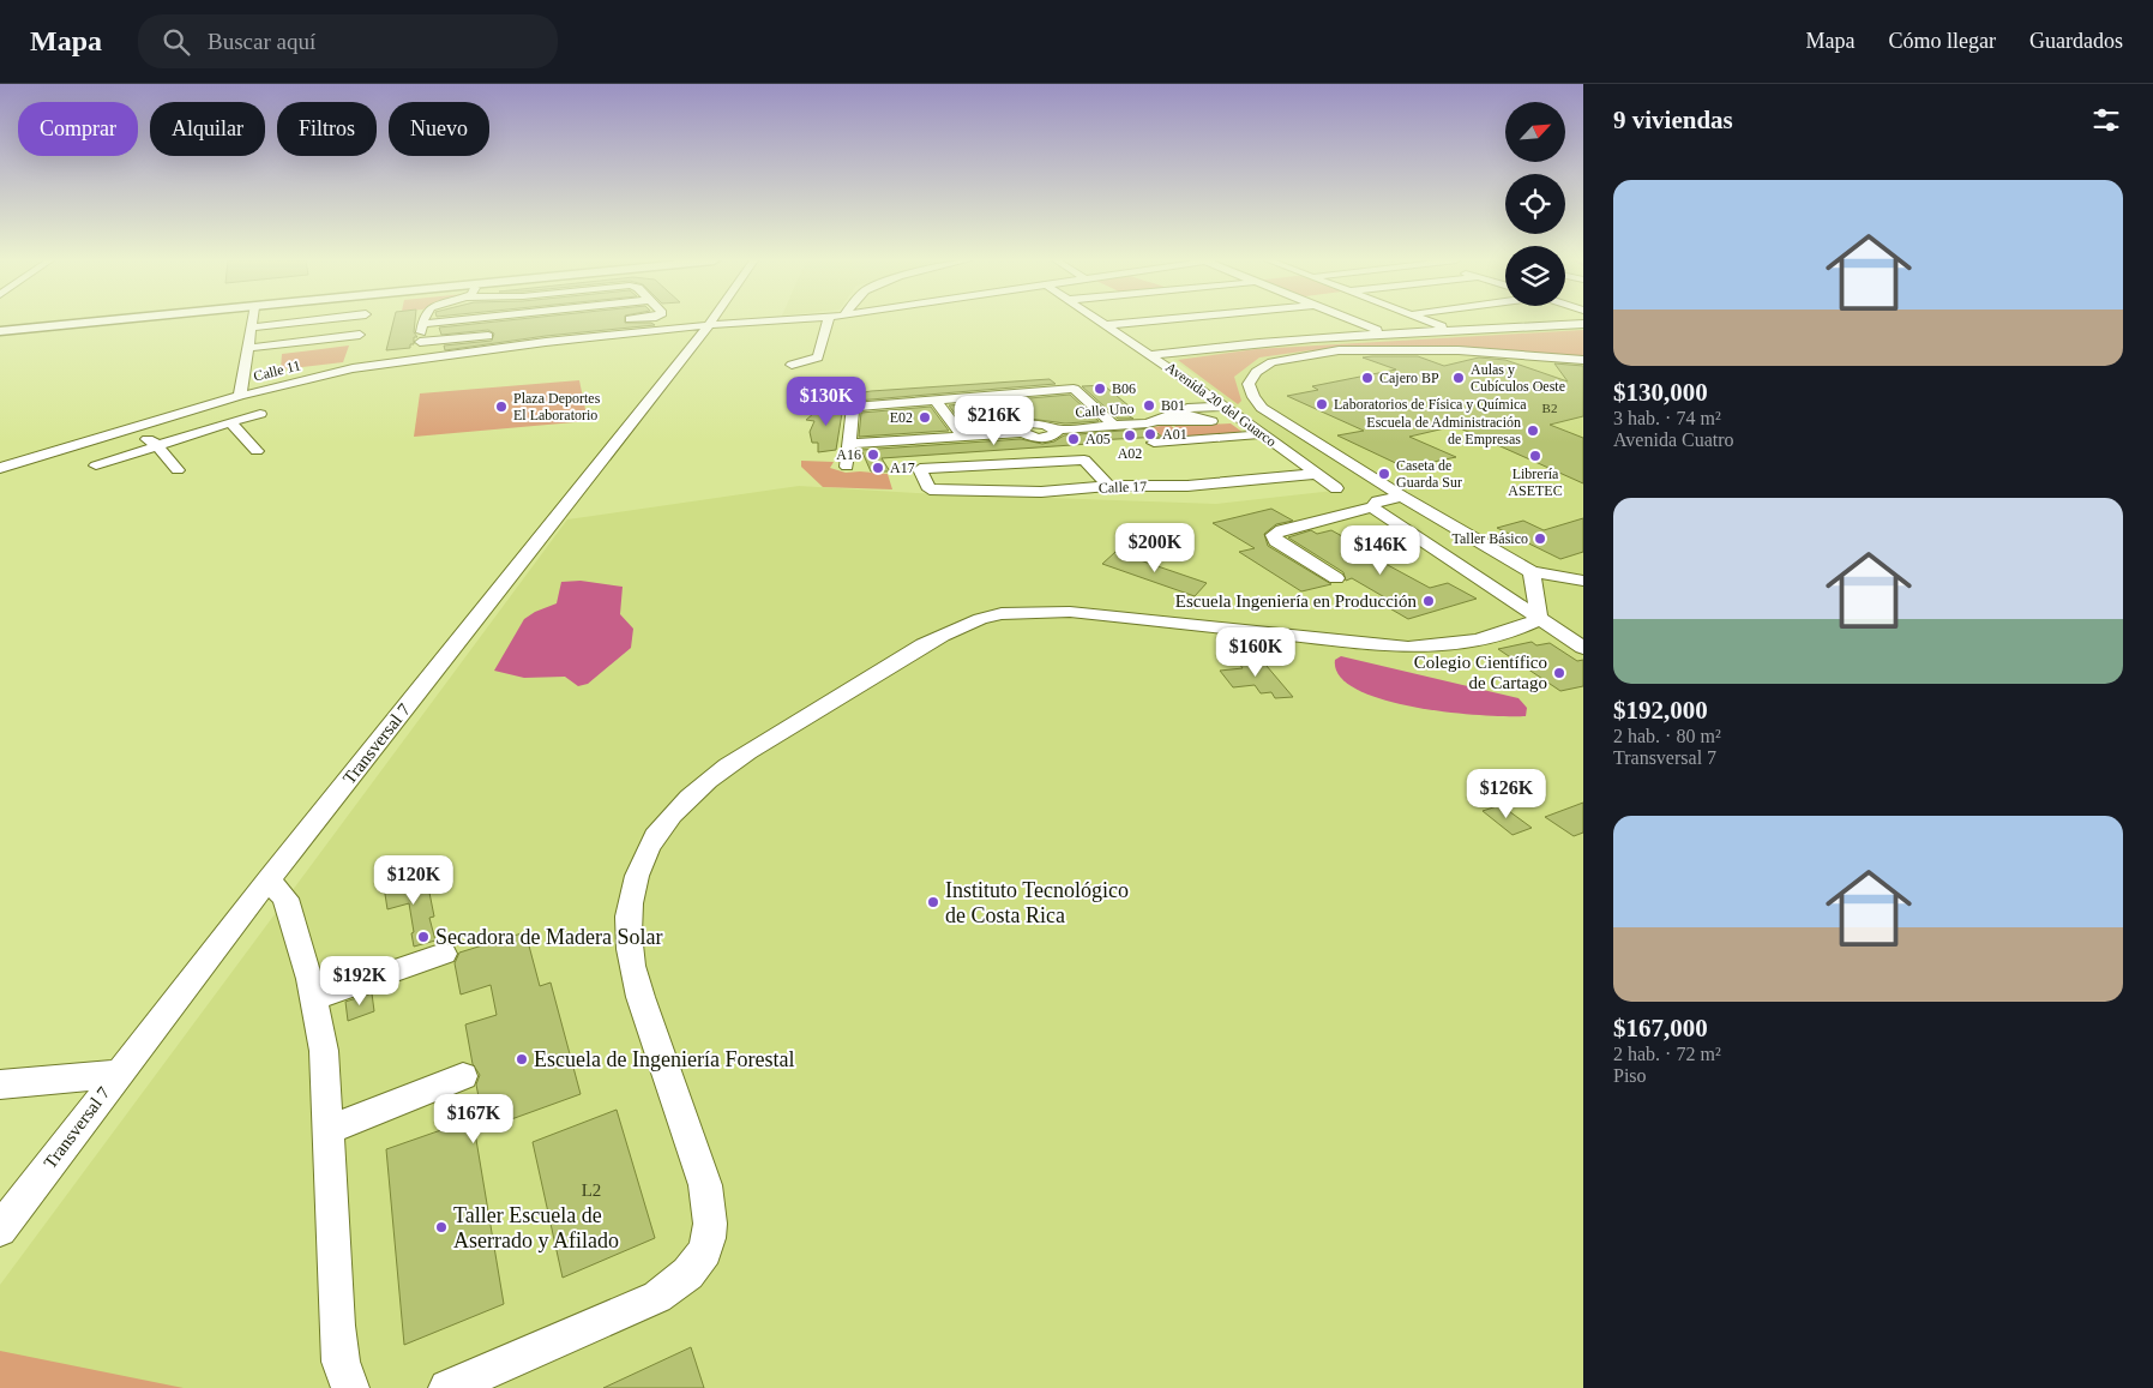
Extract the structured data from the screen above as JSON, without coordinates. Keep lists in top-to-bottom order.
{
  "streets": {
    "street": [
      "Calle 11",
      "Avenida 20 del Guarco",
      "Calle Uno",
      "Calle 17",
      "Transversal 7"
    ]
  },
  "crossings": [
    ["Calle 11", "Transversal 7"],
    ["Avenida 20 del Guarco", "Calle Uno"],
    ["Avenida 20 del Guarco", "Calle 17"]
  ],
  "places": [
    "Cajero BP",
    "Aulas y Cubículos Oeste",
    "B06",
    "Laboratorios de Física y Química",
    "B01",
    "Plaza Deportes El Laboratorio",
    "E02",
    "Escuela de Administración de Empresas",
    "A01",
    "A02",
    "A05",
    "A16",
    "Librería ASETEC",
    "A17",
    "Caseta de Guarda Sur",
    "Taller Básico",
    "Escuela Ingeniería en Producción",
    "Colegio Científico de Cartago",
    "Instituto Tecnológico de Costa Rica",
    "Secadora de Madera Solar",
    "Escuela de Ingeniería Forestal",
    "Taller Escuela de Aserrado y Afilado"
  ],
  "house_numbers": ["B2", "L2"],
  "north": "top right",
  "page": {
    "header": "Mapa",
    "search": "Buscar aquí",
    "nav": ["Mapa", "Cómo llegar", "Guardados"],
    "heading": "9 viviendas",
    "chip": [
      "Comprar",
      "Alquilar",
      "Filtros",
      "Nuevo"
    ],
    "list": [
      {
        "name": "$130,000",
        "note": "3 hab. · 74 m² · Avenida Cuatro"
      },
      {
        "name": "$192,000",
        "note": "2 hab. · 80 m² · Transversal 7"
      },
      {
        "name": "$167,000",
        "note": "2 hab. · 72 m² · Piso"
      }
    ],
    "price": [
      "$130K",
      "$216K",
      "$200K",
      "$146K",
      "$160K",
      "$126K",
      "$120K",
      "$192K",
      "$167K"
    ]
  }
}
